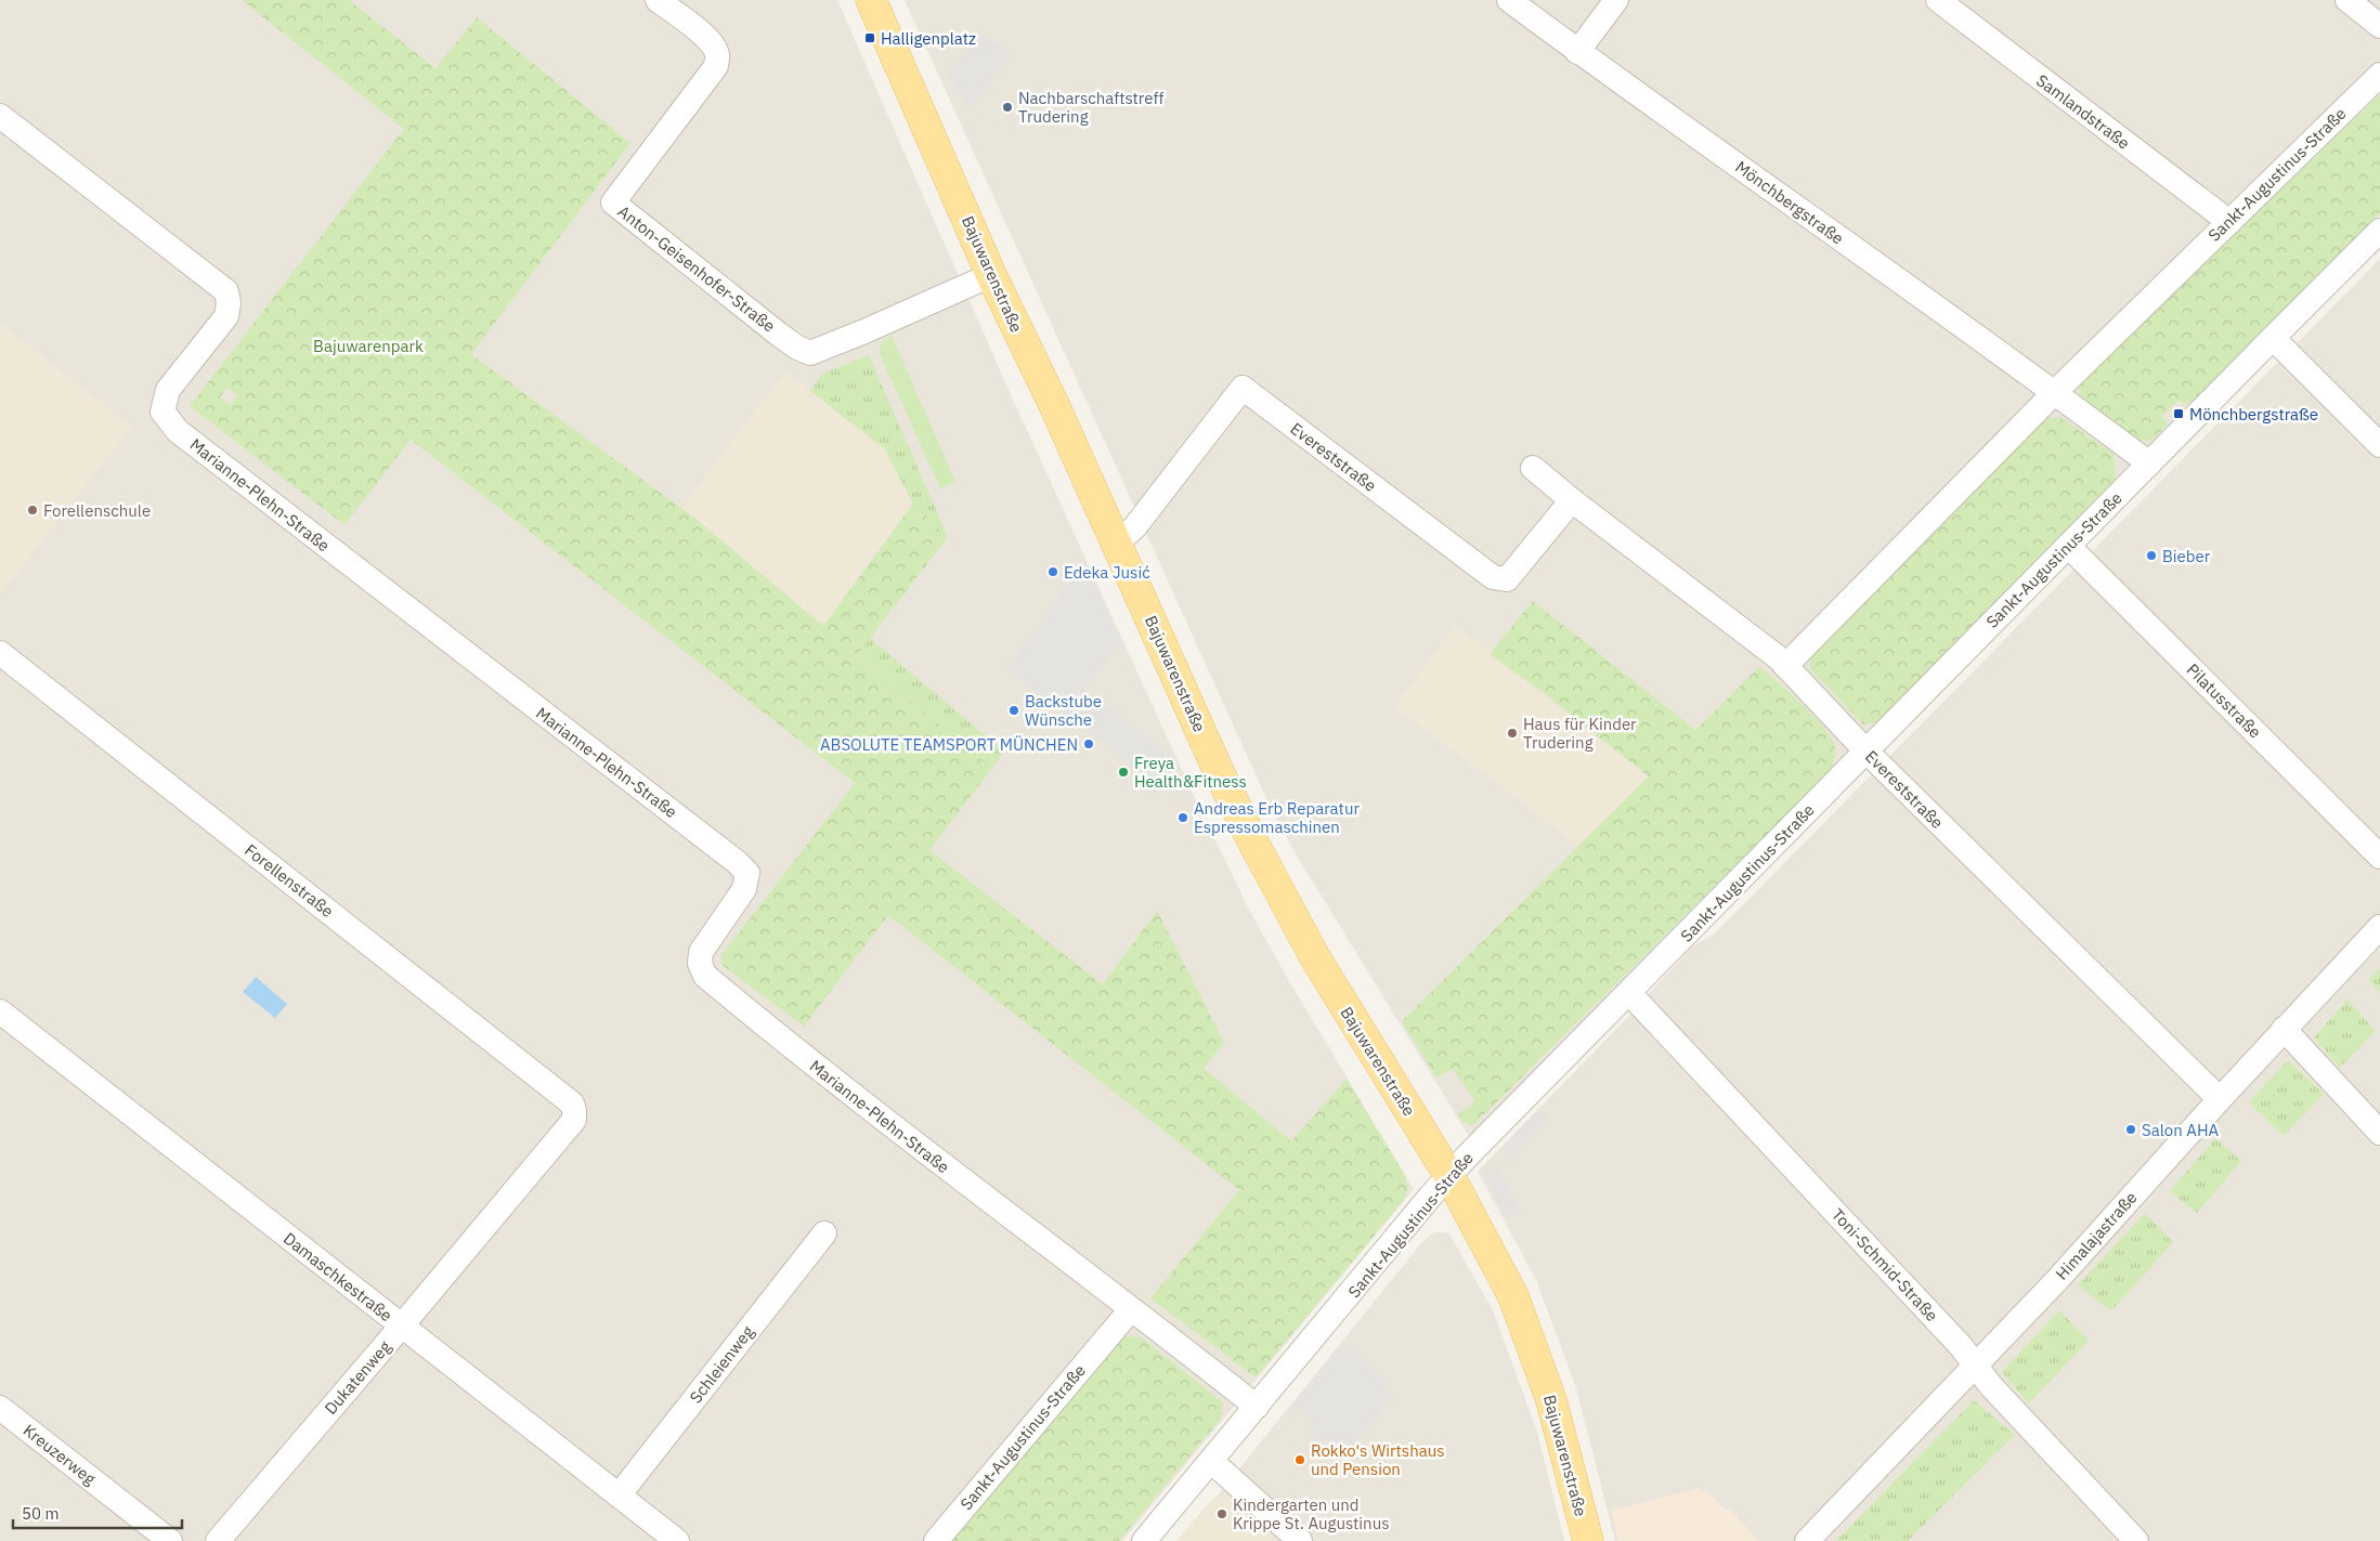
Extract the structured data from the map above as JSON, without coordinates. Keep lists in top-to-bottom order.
{
  "streets": {
    "main road": ["Bajuwarenstraße"],
    "street": [
      "Samlandstraße",
      "Sankt-Augustinus-Straße",
      "Mönchbergstraße",
      "Anton-Geisenhofer-Straße",
      "Evereststraße",
      "Marianne-Plehn-Straße",
      "Pilatusstraße",
      "Forellenstraße",
      "Himalajastraße",
      "Toni-Schmid-Straße",
      "Damaschkestraße",
      "Schleienweg",
      "Dukatenweg",
      "Kreuzerweg"
    ]
  },
  "crossings": [
    ["Samlandstraße", "Sankt-Augustinus-Straße"],
    ["Sankt-Augustinus-Straße", "Mönchbergstraße"],
    ["Sankt-Augustinus-Straße", "Bajuwarenstraße"],
    ["Sankt-Augustinus-Straße", "Evereststraße"],
    ["Sankt-Augustinus-Straße", "Marianne-Plehn-Straße"],
    ["Sankt-Augustinus-Straße", "Pilatusstraße"],
    ["Sankt-Augustinus-Straße", "Toni-Schmid-Straße"],
    ["Anton-Geisenhofer-Straße", "Bajuwarenstraße"],
    ["Bajuwarenstraße", "Evereststraße"],
    ["Evereststraße", "Himalajastraße"],
    ["Forellenstraße", "Dukatenweg"],
    ["Himalajastraße", "Toni-Schmid-Straße"],
    ["Damaschkestraße", "Schleienweg"],
    ["Damaschkestraße", "Dukatenweg"]
  ],
  "parks": ["Bajuwarenpark"],
  "places": {
    "transit": ["Halligenplatz", "Mönchbergstraße"],
    "other": [
      "Nachbarschaftstreff Trudering",
      "Forellenschule",
      "Bieber",
      "Edeka Jusić",
      "Backstube Wünsche",
      "Haus für Kinder Trudering",
      "ABSOLUTE TEAMSPORT MÜNCHEN",
      "Freya Health&Fitness",
      "Andreas Erb Reparatur Espressomaschinen",
      "Salon AHA",
      "Rokko's Wirtshaus und Pension",
      "Kindergarten und Krippe St. Augustinus"
    ]
  },
  "scale_bar": "50 m"
}
